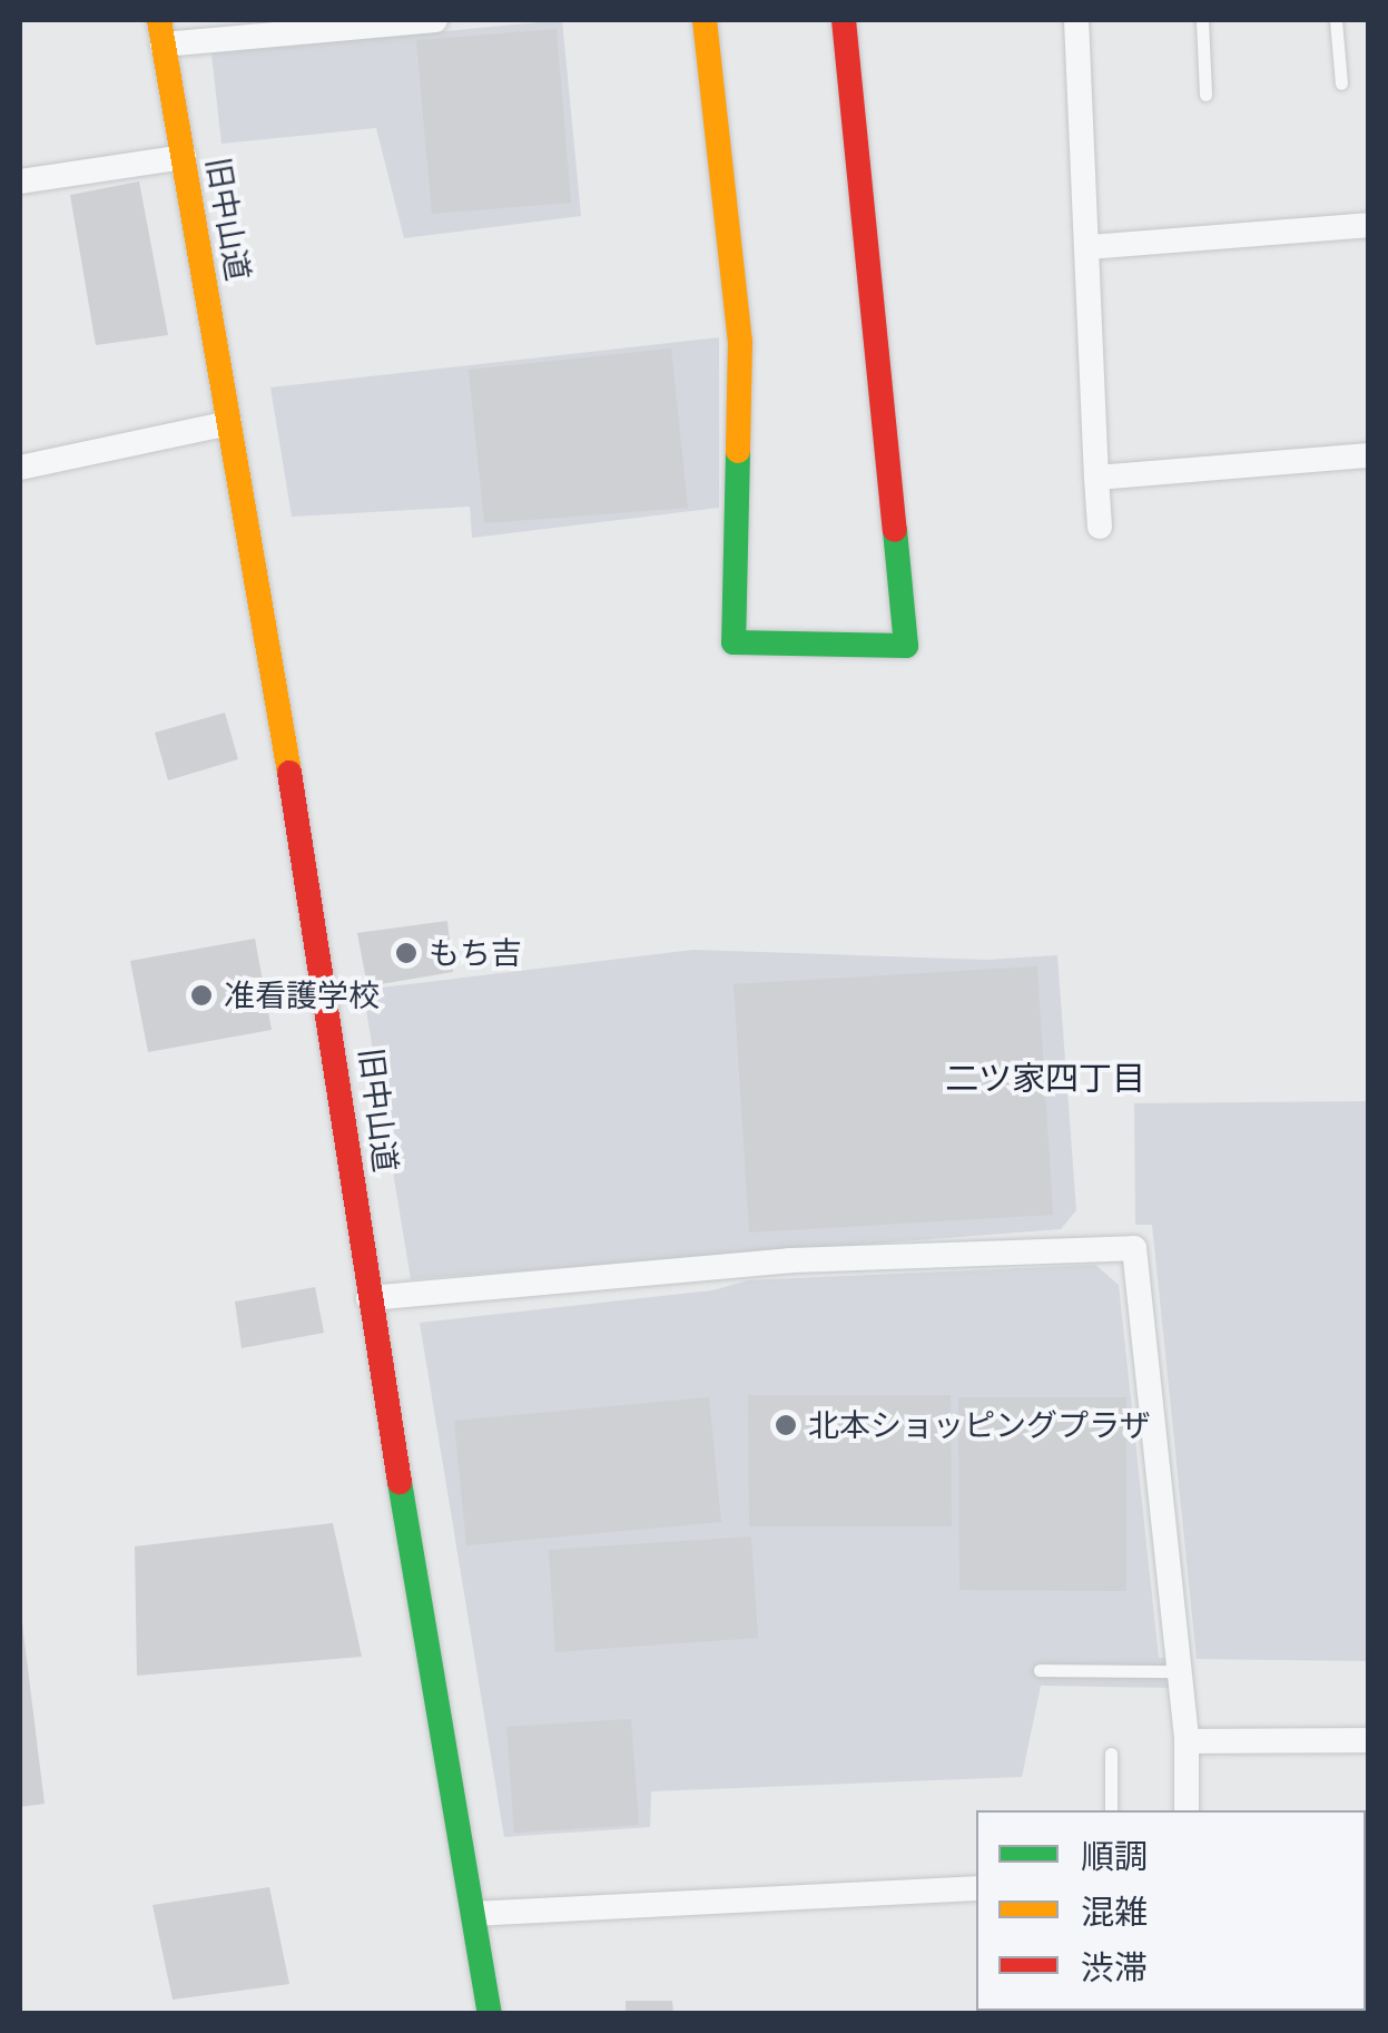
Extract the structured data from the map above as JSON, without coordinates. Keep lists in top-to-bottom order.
{
  "streets": {
    "main road": ["旧中山道"]
  },
  "districts": ["二ツ家四丁目"],
  "places": ["もち吉", "准看護学校", "北本ショッピングプラザ"],
  "legend": ["順調", "混雑", "渋滞"]
}
